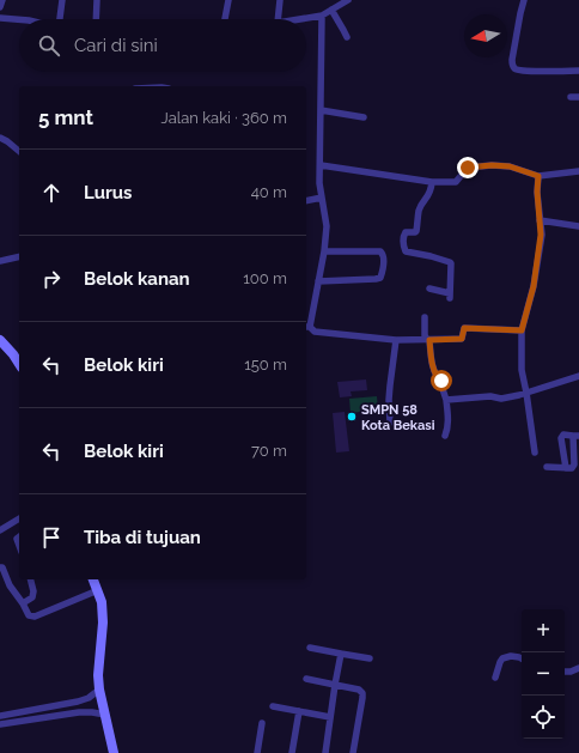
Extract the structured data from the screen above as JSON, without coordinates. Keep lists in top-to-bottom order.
{
  "places": ["SMPN 58 Kota Bekasi"],
  "north": "left",
  "page": {
    "search": "Cari di sini",
    "heading": ["5 mnt", "Jalan kaki · 360 m"],
    "list": [
      ["Lurus", "40 m"],
      ["Belok kanan", "100 m"],
      ["Belok kiri", "150 m"],
      ["Belok kiri", "70 m"],
      "Tiba di tujuan"
    ],
    "map_buttons": ["+", "−"]
  }
}
